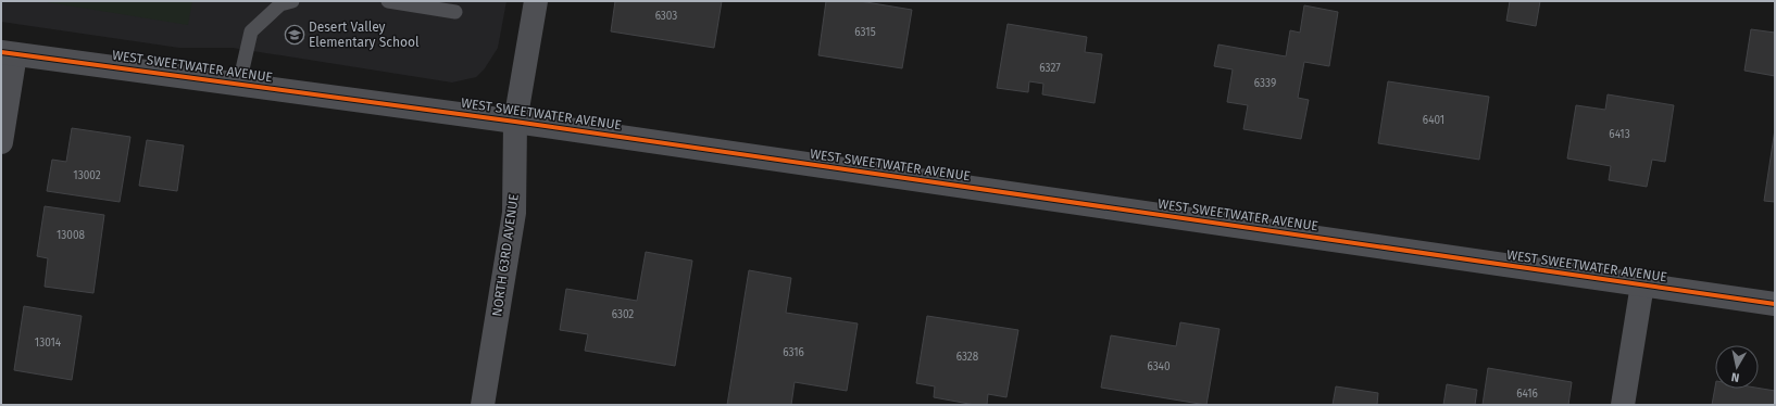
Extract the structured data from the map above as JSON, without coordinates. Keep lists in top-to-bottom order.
{
  "streets": {
    "street": ["WEST SWEETWATER AVENUE", "NORTH 63RD AVENUE"]
  },
  "crossings": [
    ["WEST SWEETWATER AVENUE", "NORTH 63RD AVENUE"]
  ],
  "places": {
    "school or university": ["Desert Valley Elementary School"]
  },
  "house_numbers": [
    "6303",
    "6315",
    "6327",
    "6339",
    "6401",
    "6413",
    "13002",
    "13008",
    "6302",
    "13014",
    "6316",
    "6328",
    "6340",
    "6416"
  ],
  "north": "bottom"
}
